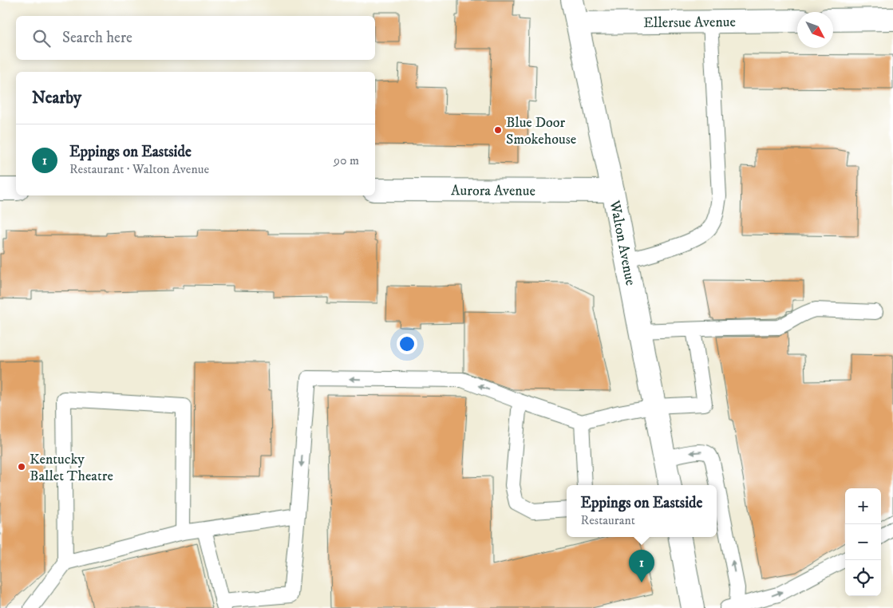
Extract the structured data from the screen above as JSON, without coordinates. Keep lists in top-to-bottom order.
{
  "streets": {
    "street": ["Ellersue Avenue", "Aurora Avenue", "Walton Avenue"]
  },
  "crossings": [
    ["Ellersue Avenue", "Walton Avenue"],
    ["Aurora Avenue", "Walton Avenue"]
  ],
  "places": ["Blue Door Smokehouse", "Kentucky Ballet Theatre"],
  "north": "bottom right",
  "page": {
    "search": "Search here",
    "heading": "Nearby",
    "list": [
      {
        "mark": "1",
        "name": "Eppings on Eastside",
        "note": "Restaurant · Walton Avenue",
        "value": "90 m"
      }
    ],
    "popup": ["Eppings on Eastside", "Restaurant"],
    "map_buttons": ["+", "−"],
    "pins": "1"
  }
}
